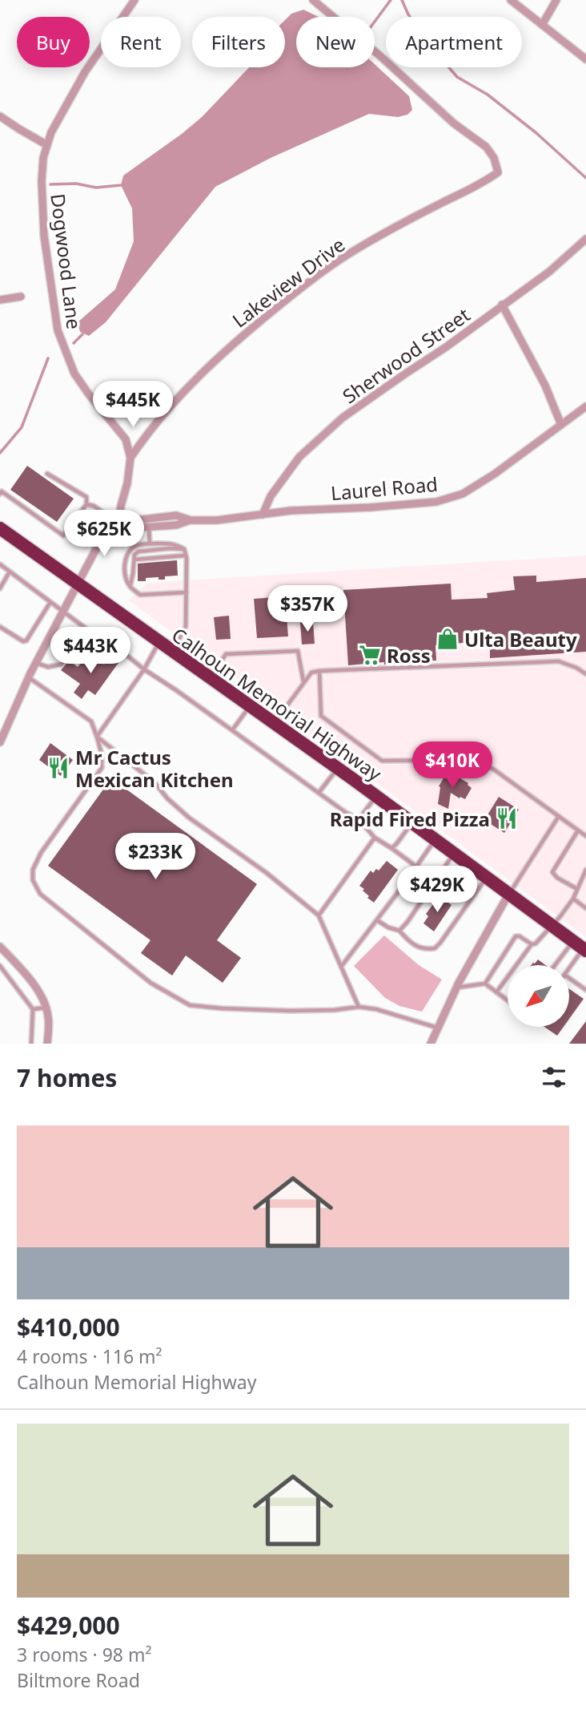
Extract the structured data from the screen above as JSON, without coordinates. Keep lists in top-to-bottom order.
{
  "streets": {
    "highway": ["Calhoun Memorial Highway"],
    "street": [
      "Dogwood Lane",
      "Lakeview Drive",
      "Sherwood Street",
      "Laurel Road"
    ]
  },
  "crossings": [
    ["Dogwood Lane", "Lakeview Drive"],
    ["Sherwood Street", "Laurel Road"]
  ],
  "places": {
    "shop": ["Ulta Beauty"],
    "supermarket": ["Ross"],
    "restaurant": ["Mr Cactus Mexican Kitchen", "Rapid Fired Pizza"]
  },
  "north": "bottom left",
  "page": {
    "chip": [
      "Buy",
      "Rent",
      "Filters",
      "New",
      "Apartment"
    ],
    "price": [
      "$445K",
      "$625K",
      "$357K",
      "$443K",
      "$410K",
      "$233K",
      "$429K"
    ],
    "heading": "7 homes",
    "list": [
      {
        "name": "$410,000",
        "note": "4 rooms · 116 m² · Calhoun Memorial Highway"
      },
      {
        "name": "$429,000",
        "note": "3 rooms · 98 m² · Biltmore Road"
      }
    ]
  }
}
